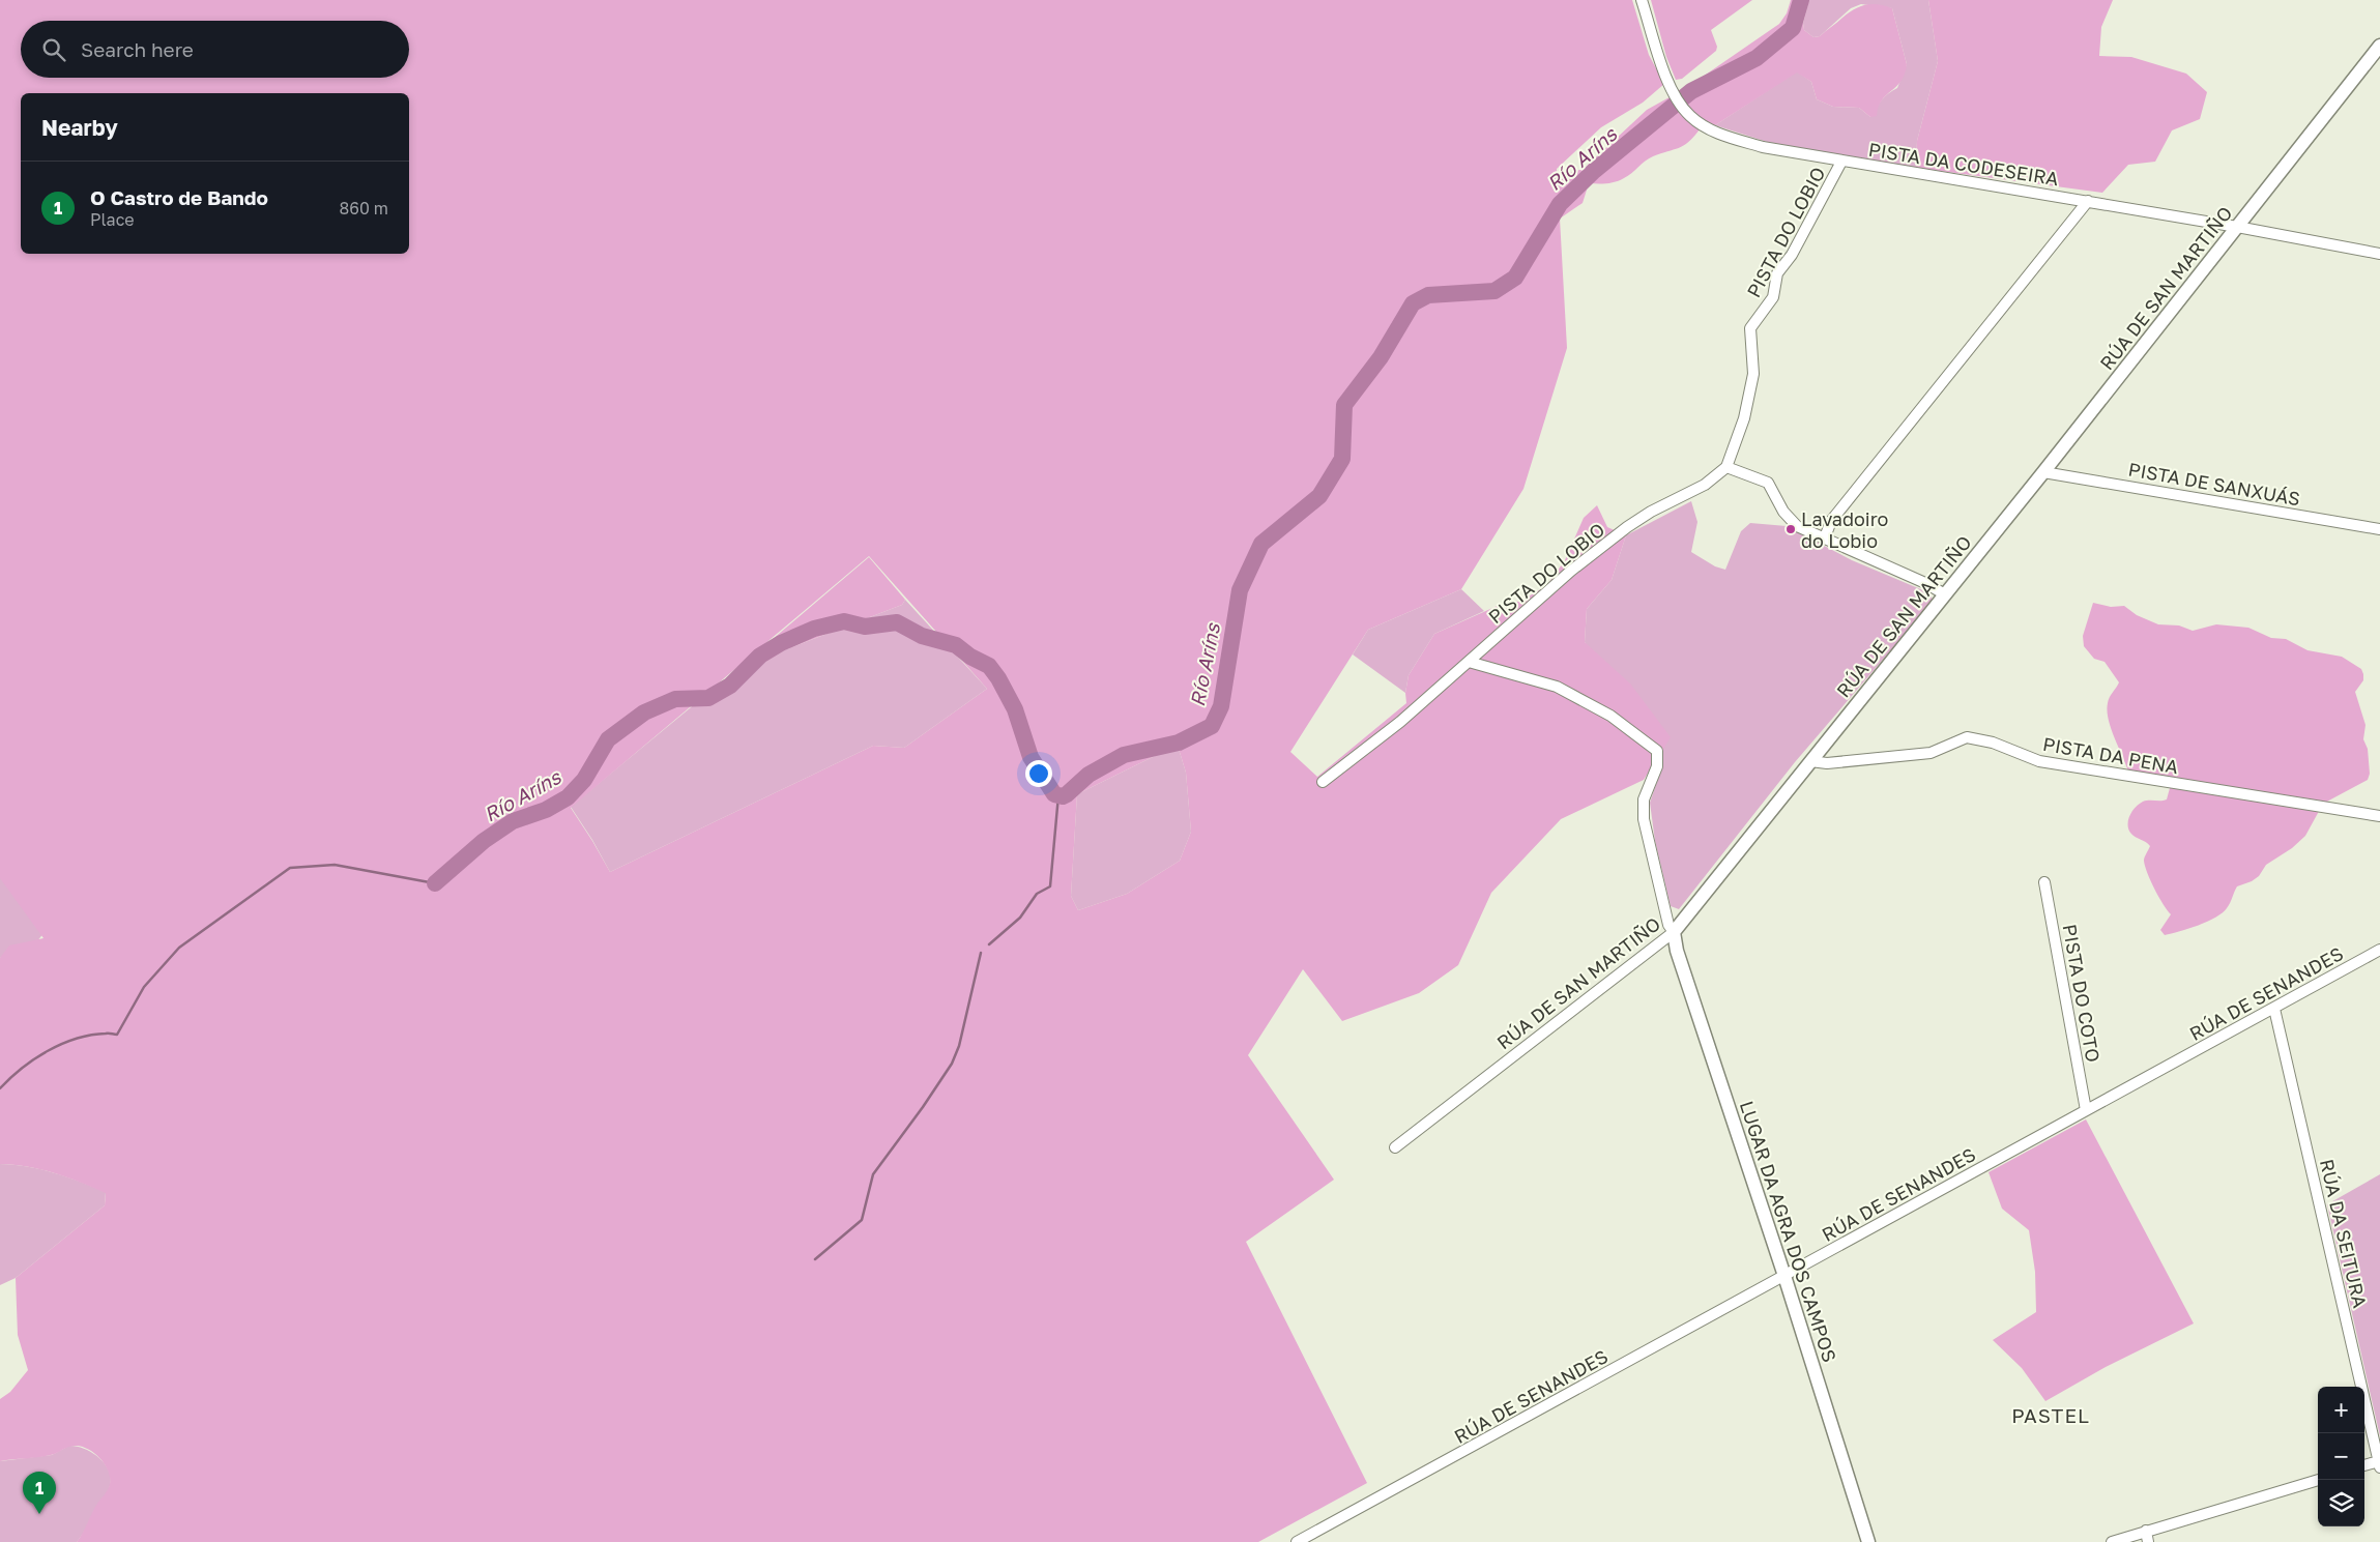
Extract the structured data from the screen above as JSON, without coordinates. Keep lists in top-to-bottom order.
{
  "streets": {
    "street": [
      "PISTA DA CODESEIRA",
      "PISTA DO LOBIO",
      "RÚA DE SAN MARTIÑO",
      "PISTA DE SANXUÁS",
      "PISTA DA PENA",
      "PISTA DO COTO",
      "RÚA DE SENANDES",
      "LUGAR DA AGRA DOS CAMPOS",
      "RÚA DA SEITURA"
    ]
  },
  "crossings": [
    ["PISTA DA CODESEIRA", "PISTA DO LOBIO"],
    ["PISTA DA CODESEIRA", "RÚA DE SAN MARTIÑO"],
    ["RÚA DE SAN MARTIÑO", "PISTA DE SANXUÁS"],
    ["RÚA DE SAN MARTIÑO", "PISTA DA PENA"],
    ["RÚA DE SAN MARTIÑO", "LUGAR DA AGRA DOS CAMPOS"],
    ["PISTA DO COTO", "RÚA DE SENANDES"],
    ["RÚA DE SENANDES", "LUGAR DA AGRA DOS CAMPOS"],
    ["RÚA DE SENANDES", "RÚA DA SEITURA"]
  ],
  "districts": ["PASTEL"],
  "water": ["Río Aríns"],
  "places": ["Lavadoiro do Lobio"],
  "page": {
    "search": "Search here",
    "heading": "Nearby",
    "list": [
      {
        "mark": "1",
        "name": "O Castro de Bando",
        "note": "Place",
        "value": "860 m"
      }
    ],
    "map_buttons": ["+", "−"],
    "pins": "1"
  }
}
